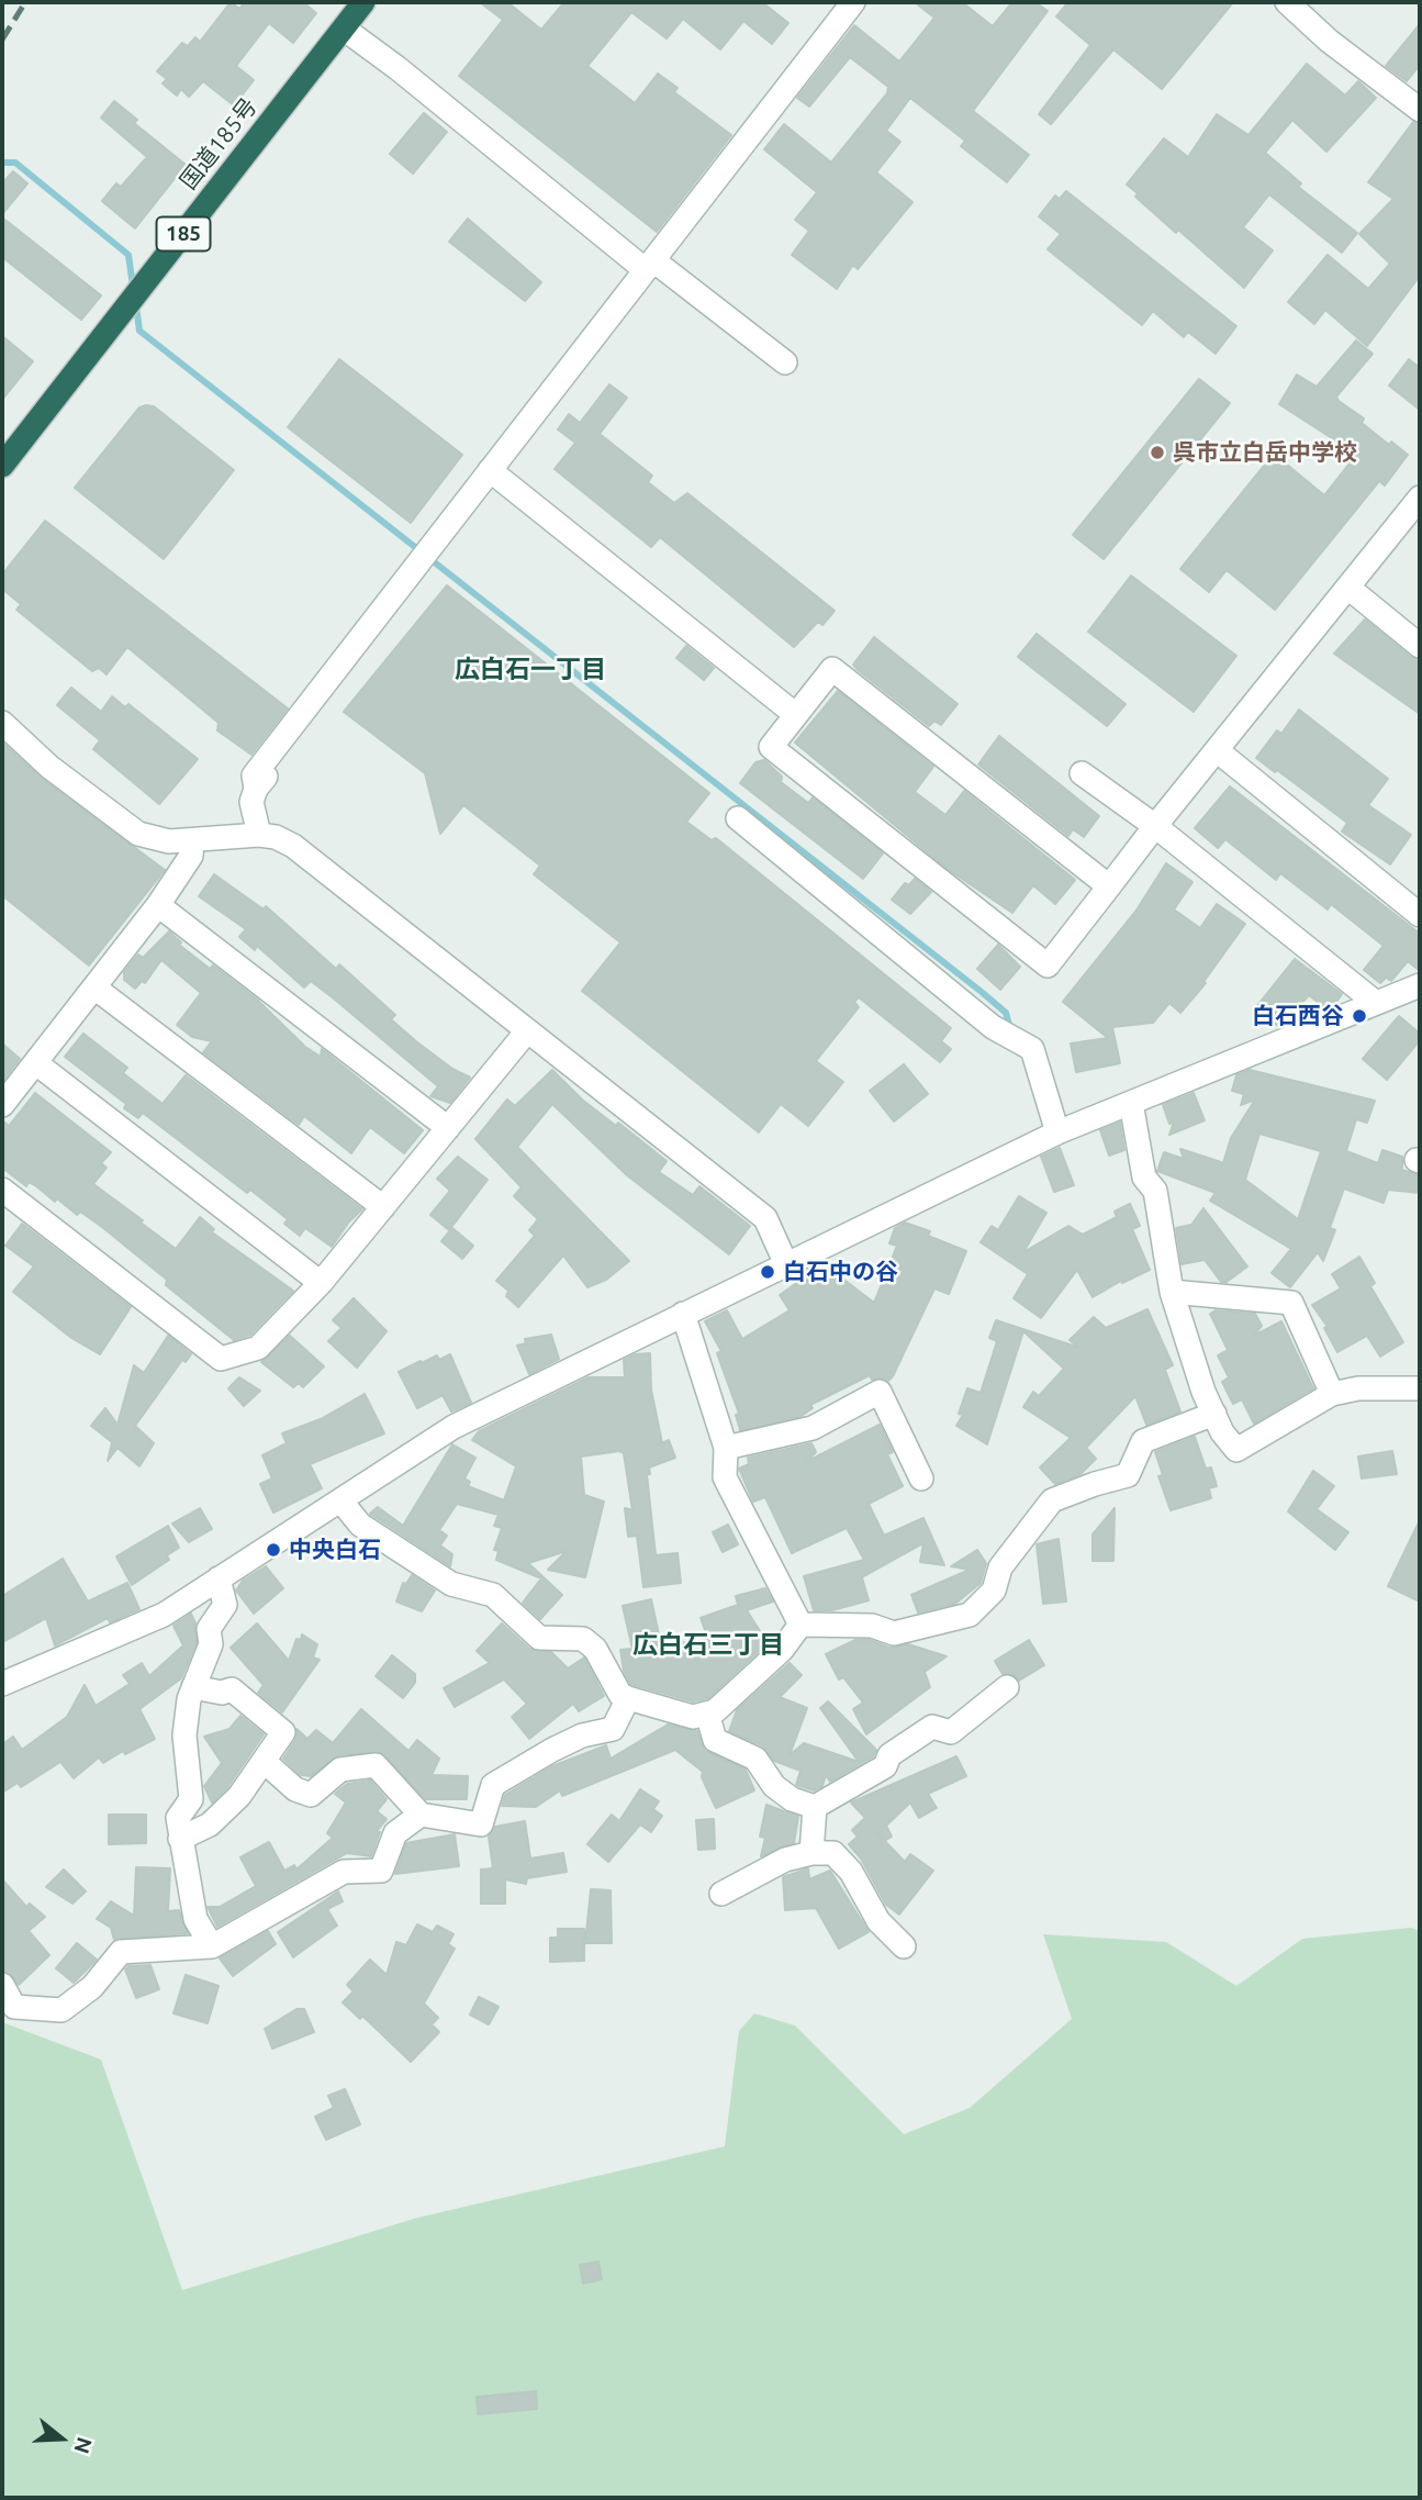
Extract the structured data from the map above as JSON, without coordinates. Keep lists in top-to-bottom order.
{
  "streets": {
    "highway": ["国道185号", "185"]
  },
  "districts": ["広白石一丁目", "広白石三丁目"],
  "places": [
    "呉市立白岳中学校",
    "白石西谷",
    "白石中の谷",
    "中央白石"
  ],
  "north": "right"
}
